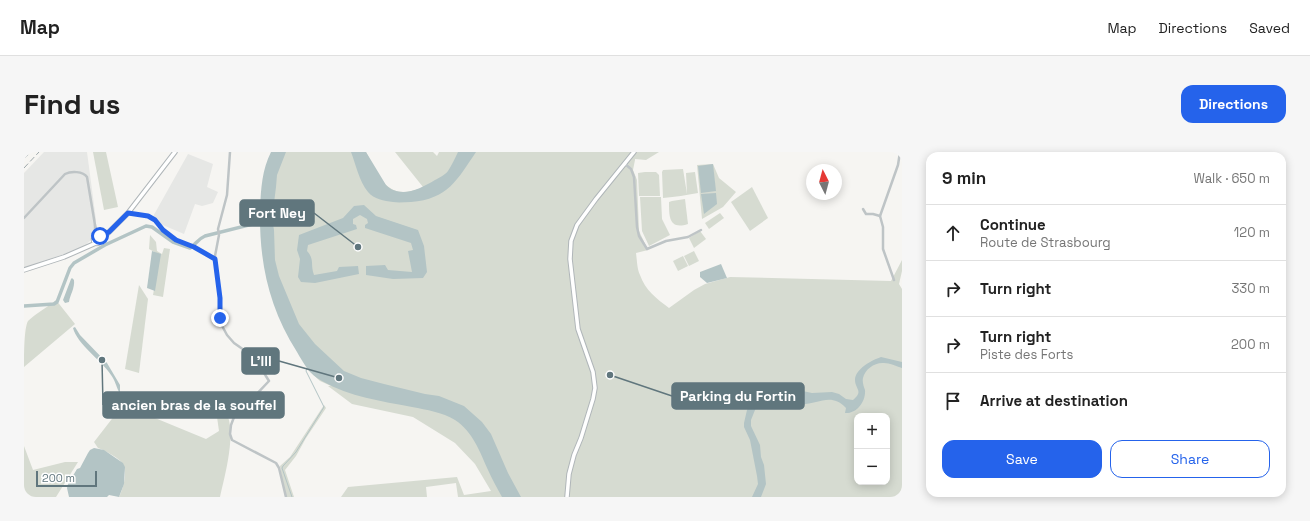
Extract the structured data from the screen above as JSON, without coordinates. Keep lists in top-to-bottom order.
{
  "places": [
    "Fort Ney",
    "ancien bras de la souffel",
    "Parking du Fortin",
    "L'Ill"
  ],
  "scale_bar": "200 m",
  "north": "top",
  "page": {
    "header": "Map",
    "nav": ["Map", "Directions", "Saved"],
    "buttons": [
      "Directions",
      ["Save", "Share"]
    ],
    "title": "Find us",
    "heading": ["9 min", "Walk · 650 m"],
    "list": [
      ["Continue", "Route de Strasbourg", "120 m"],
      ["Turn right", "330 m"],
      ["Turn right", "Piste des Forts", "200 m"],
      "Arrive at destination"
    ],
    "map_buttons": ["+", "−"],
    "scale": "200 m"
  }
}
